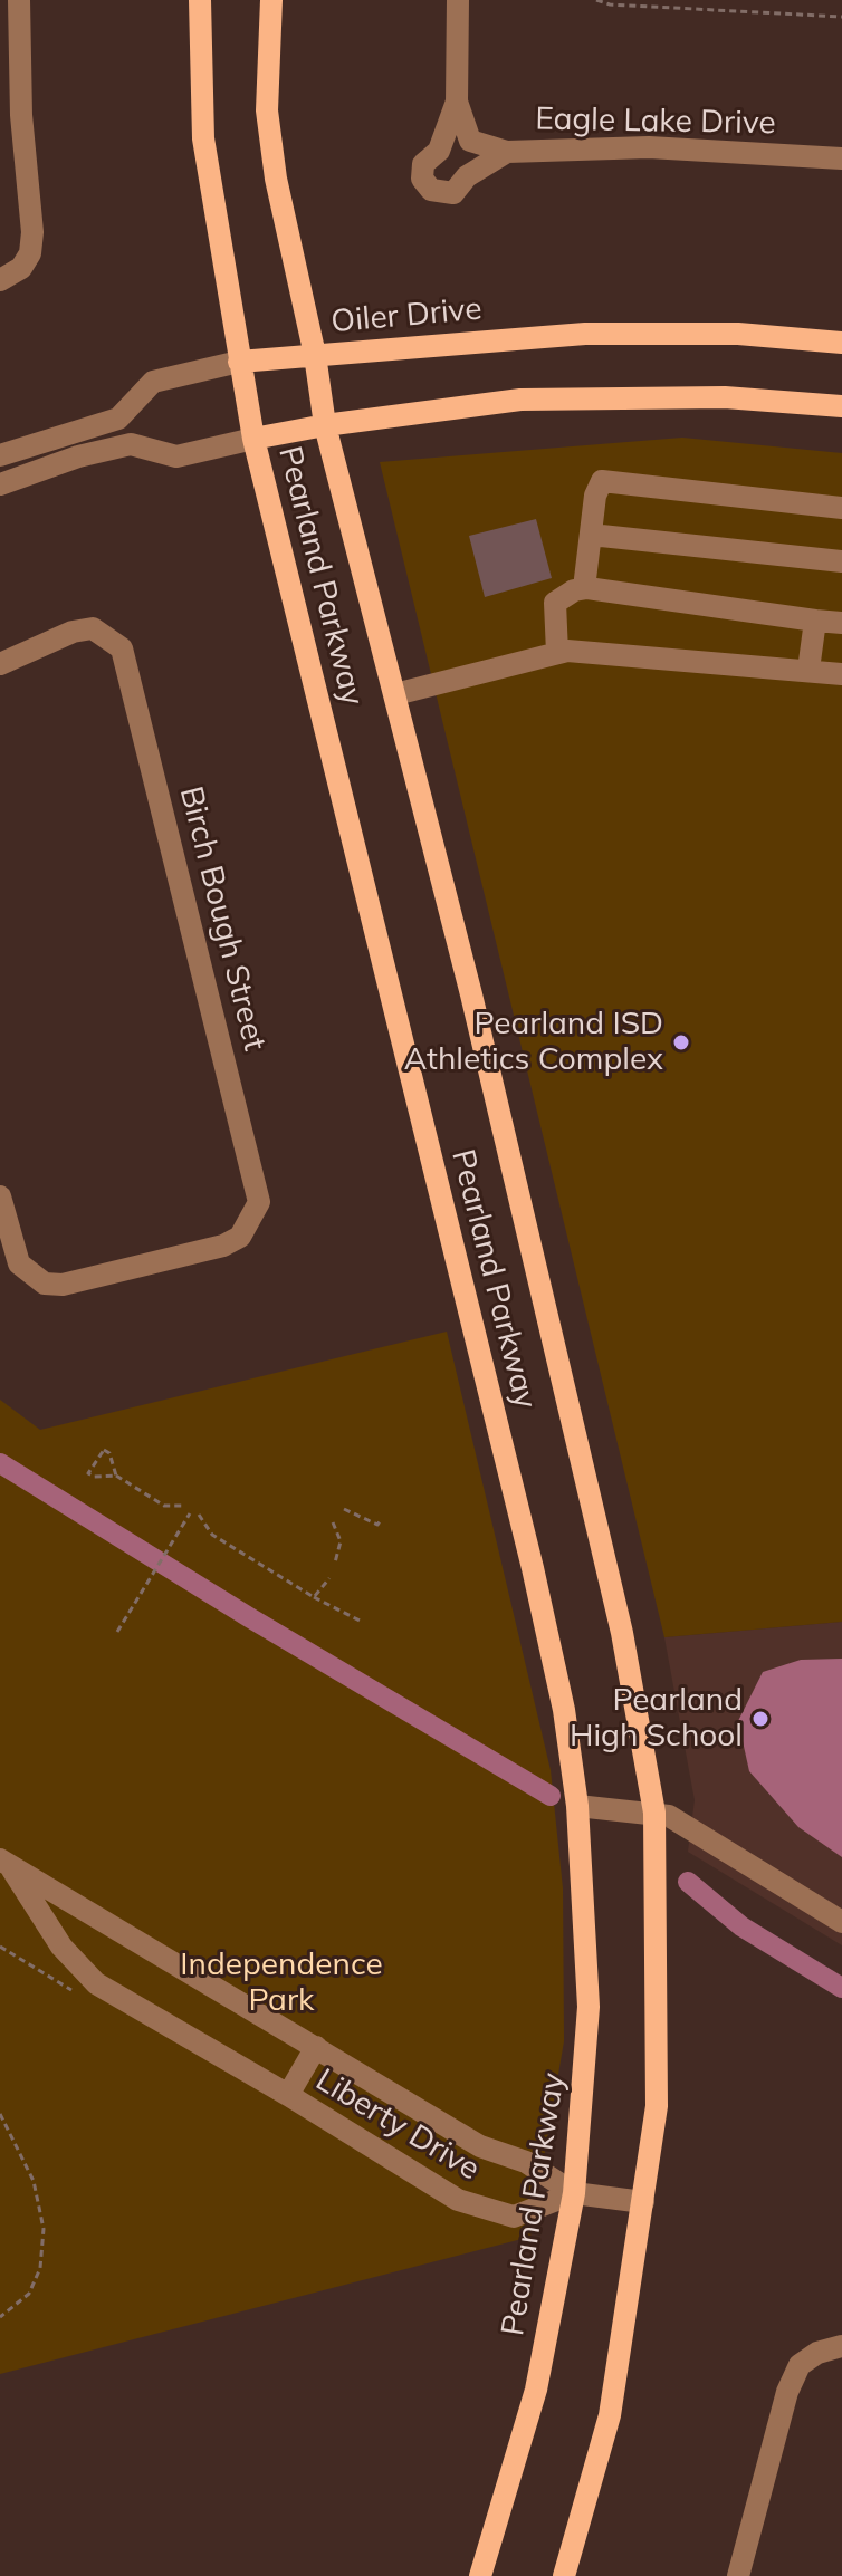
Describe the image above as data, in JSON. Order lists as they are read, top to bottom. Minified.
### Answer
{"streets":{"main road":["Oiler Drive","Pearland Parkway"],"street":["Eagle Lake Drive","Birch Bough Street","Liberty Drive"]},"crossings":[["Oiler Drive","Pearland Parkway"],["Pearland Parkway","Liberty Drive"]],"parks":["Independence Park"],"places":["Pearland ISD Athletics Complex","Pearland High School"]}
